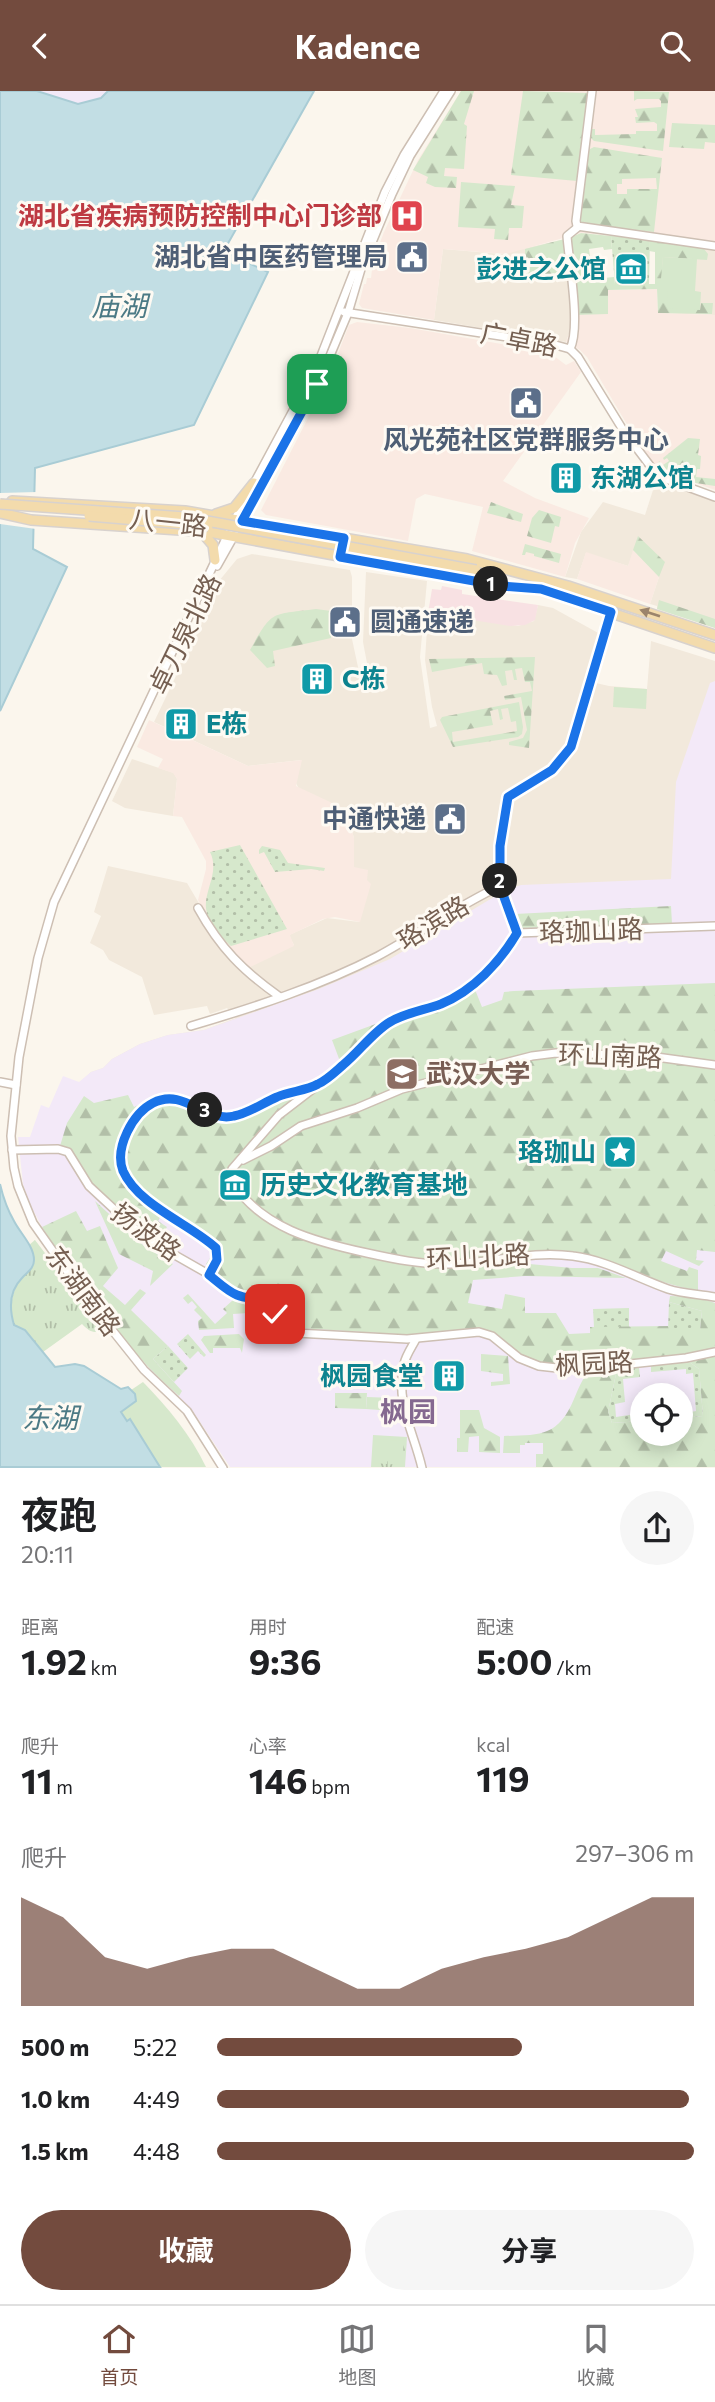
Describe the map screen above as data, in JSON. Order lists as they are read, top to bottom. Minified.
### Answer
{"streets":{"main road":["八一路"],"street":["广卓路","卓刀泉北路","珞滨路","珞珈山路","环山南路","扬波路","环山北路","东湖南路","枫园路"]},"crossings":[["广卓路","卓刀泉北路"],["八一路","卓刀泉北路"],["八一路","珞滨路"],["卓刀泉北路","东湖南路"],["珞滨路","珞珈山路"],["环山南路","环山北路"],["扬波路","东湖南路"],["扬波路","枫园路"]],"districts":["枫园"],"water":["庙湖","东湖"],"places":{"hospital":["湖北省疾病预防控制中心门诊部"],"public building":["湖北省中医药管理局","风光苑社区党群服务中心","圆通速递","中通快递"],"museum":["彭进之公馆","历史文化教育基地"],"building":["东湖公馆","C栋","E栋","枫园食堂"],"school or university":["武汉大学"],"place":["珞珈山"]},"page":{"header":"Kadence","pins":["1","2","3"],"heading":["夜跑","20:11"],"stats":[["距离","1.92 km"],["用时","9:36"],["配速","5:00 /km"],["爬升","11 m"],["心率","146 bpm"],["kcal","119"]],"chart":["爬升","297–306 m"],"list":[{"name":"500 m","note":"5:22"},{"name":"1.0 km","note":"4:49"},{"name":"1.5 km","note":"4:48"}],"buttons":["收藏","分享"],"tabs":["首页","地图","收藏"]}}
